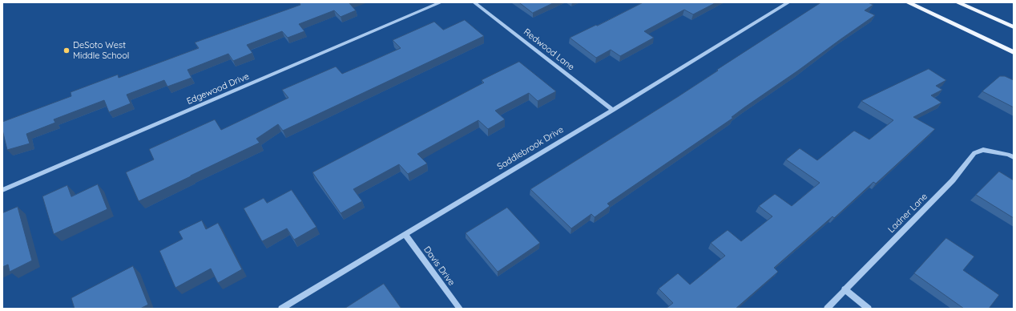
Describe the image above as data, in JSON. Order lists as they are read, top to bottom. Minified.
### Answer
{"streets":{"street":["Redwood Lane","Edgewood Drive","Saddlebrook Drive","Ladner Lane","Davis Drive"]},"crossings":[["Redwood Lane","Saddlebrook Drive"],["Saddlebrook Drive","Davis Drive"]],"places":["DeSoto West Middle School"]}
